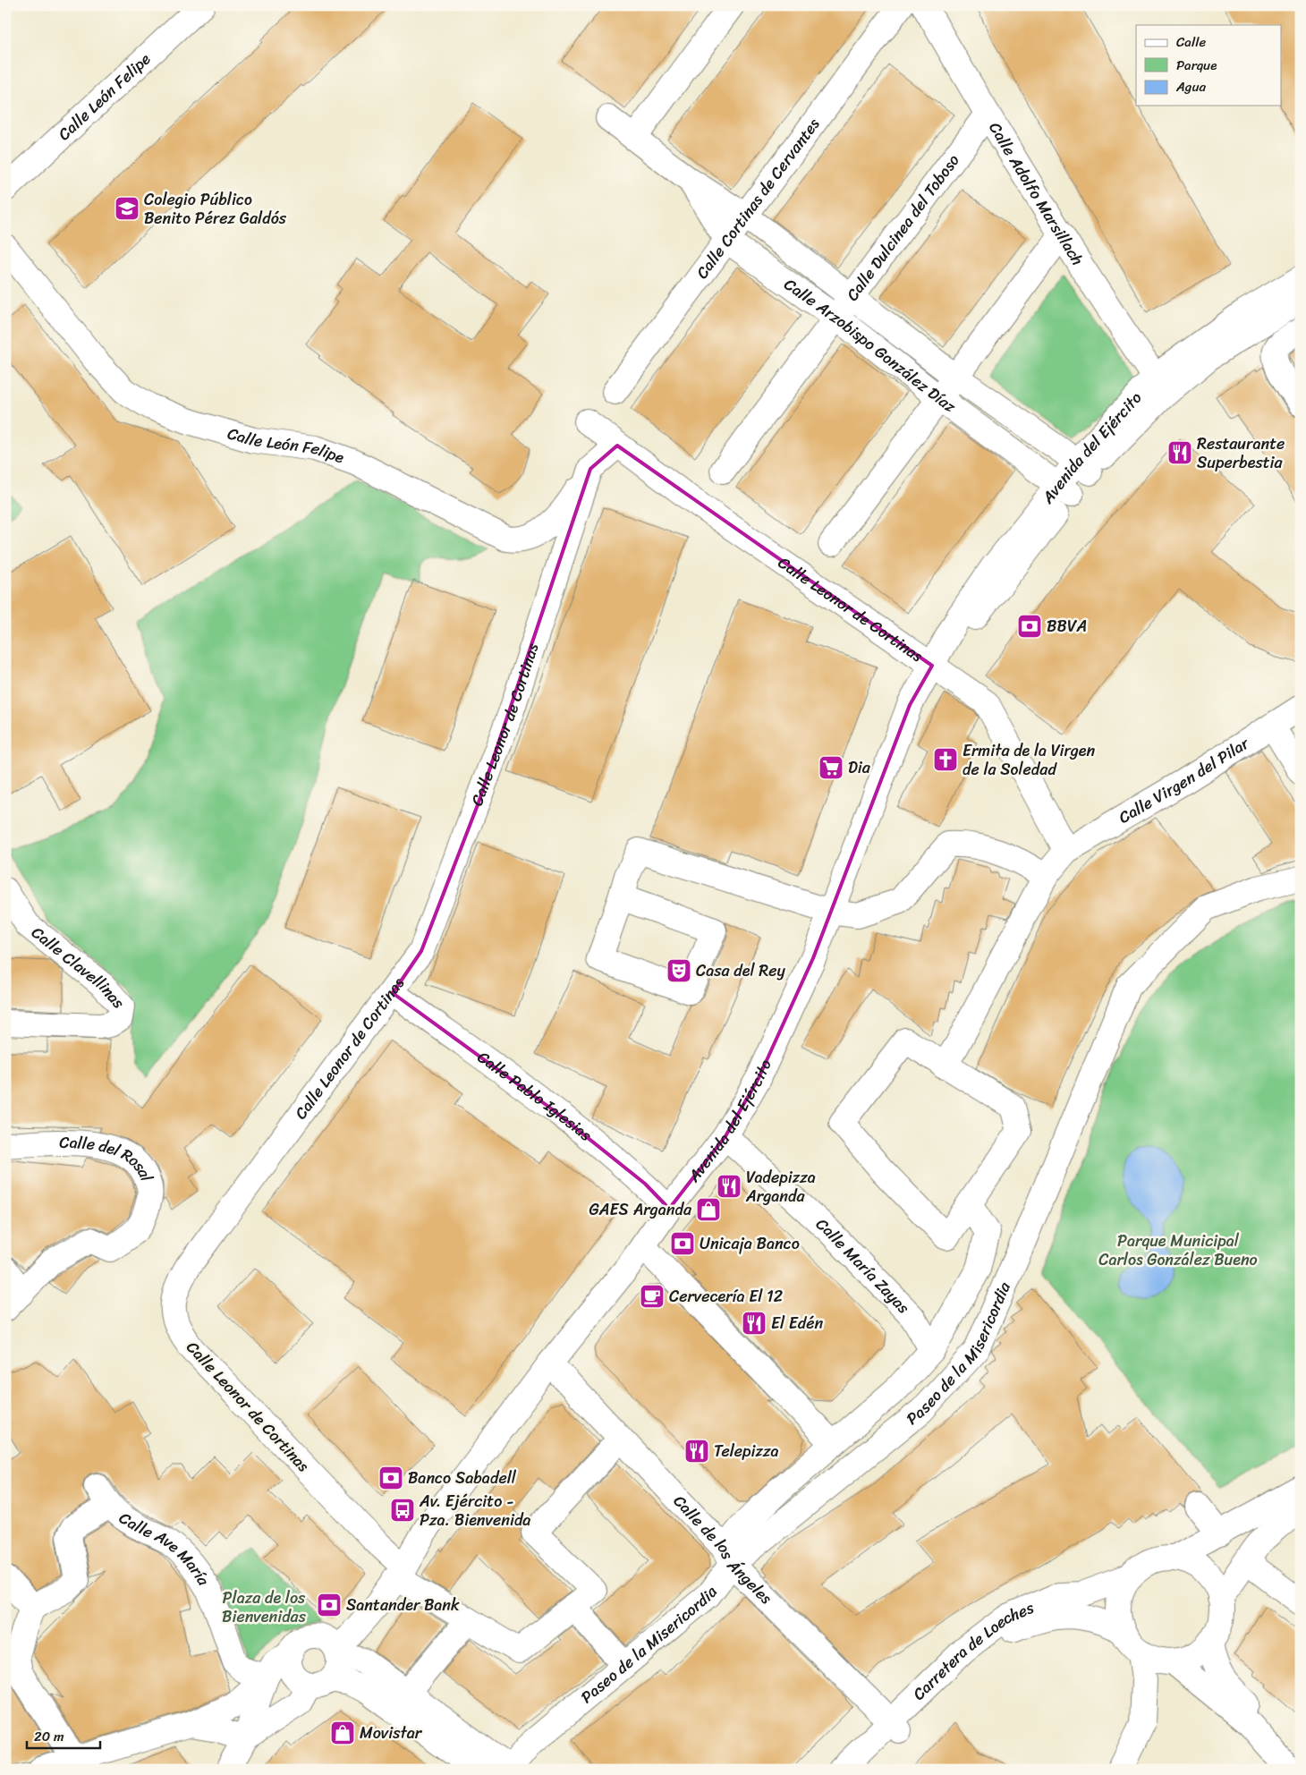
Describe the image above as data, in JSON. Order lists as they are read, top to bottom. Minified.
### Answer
{"streets":{"street":["Calle León Felipe","Calle Adolfo Marsillach","Calle Cortinas de Cervantes","Calle Dulcinea del Toboso","Calle Arzobispo González Díaz","Avenida del Ejército","Calle Leonor de Cortinas","Calle Virgen del Pilar","Calle Clavellinas","Calle Pablo Iglesias","Calle del Rosal","Calle María Zayas","Paseo de la Misericordia","Calle de los Ángeles","Calle Ave María","Carretera de Loeches"]},"crossings":[["Calle León Felipe","Calle Leonor de Cortinas"],["Calle Adolfo Marsillach","Calle Dulcinea del Toboso"],["Calle Adolfo Marsillach","Avenida del Ejército"],["Calle Cortinas de Cervantes","Calle Arzobispo González Díaz"],["Calle Dulcinea del Toboso","Calle Arzobispo González Díaz"],["Calle Arzobispo González Díaz","Avenida del Ejército"],["Avenida del Ejército","Calle Leonor de Cortinas"],["Avenida del Ejército","Calle Pablo Iglesias"],["Avenida del Ejército","Calle María Zayas"],["Avenida del Ejército","Calle de los Ángeles"],["Calle Leonor de Cortinas","Calle Pablo Iglesias"],["Calle María Zayas","Paseo de la Misericordia"],["Paseo de la Misericordia","Calle de los Ángeles"],["Calle de los Ángeles","Carretera de Loeches"]],"parks":["Parque Municipal Carlos González Bueno","Plaza de los Bienvenidas"],"places":{"school or university":["Colegio Público Benito Pérez Galdós"],"restaurant":["Restaurante Superbestia","Vadepizza Arganda","El Edén","Telepizza"],"bank":["BBVA","Unicaja Banco","Banco Sabadell","Santander Bank"],"church":["Ermita de la Virgen de la Soledad"],"supermarket":["Dia"],"theatre":["Casa del Rey"],"shop":["GAES Arganda","Movistar"],"cafe":["Cervecería El 12"],"bus stop":["Av. Ejército - Pza. Bienvenida"]},"legend":["Calle","Parque","Agua"],"scale_bar":"20 m"}
